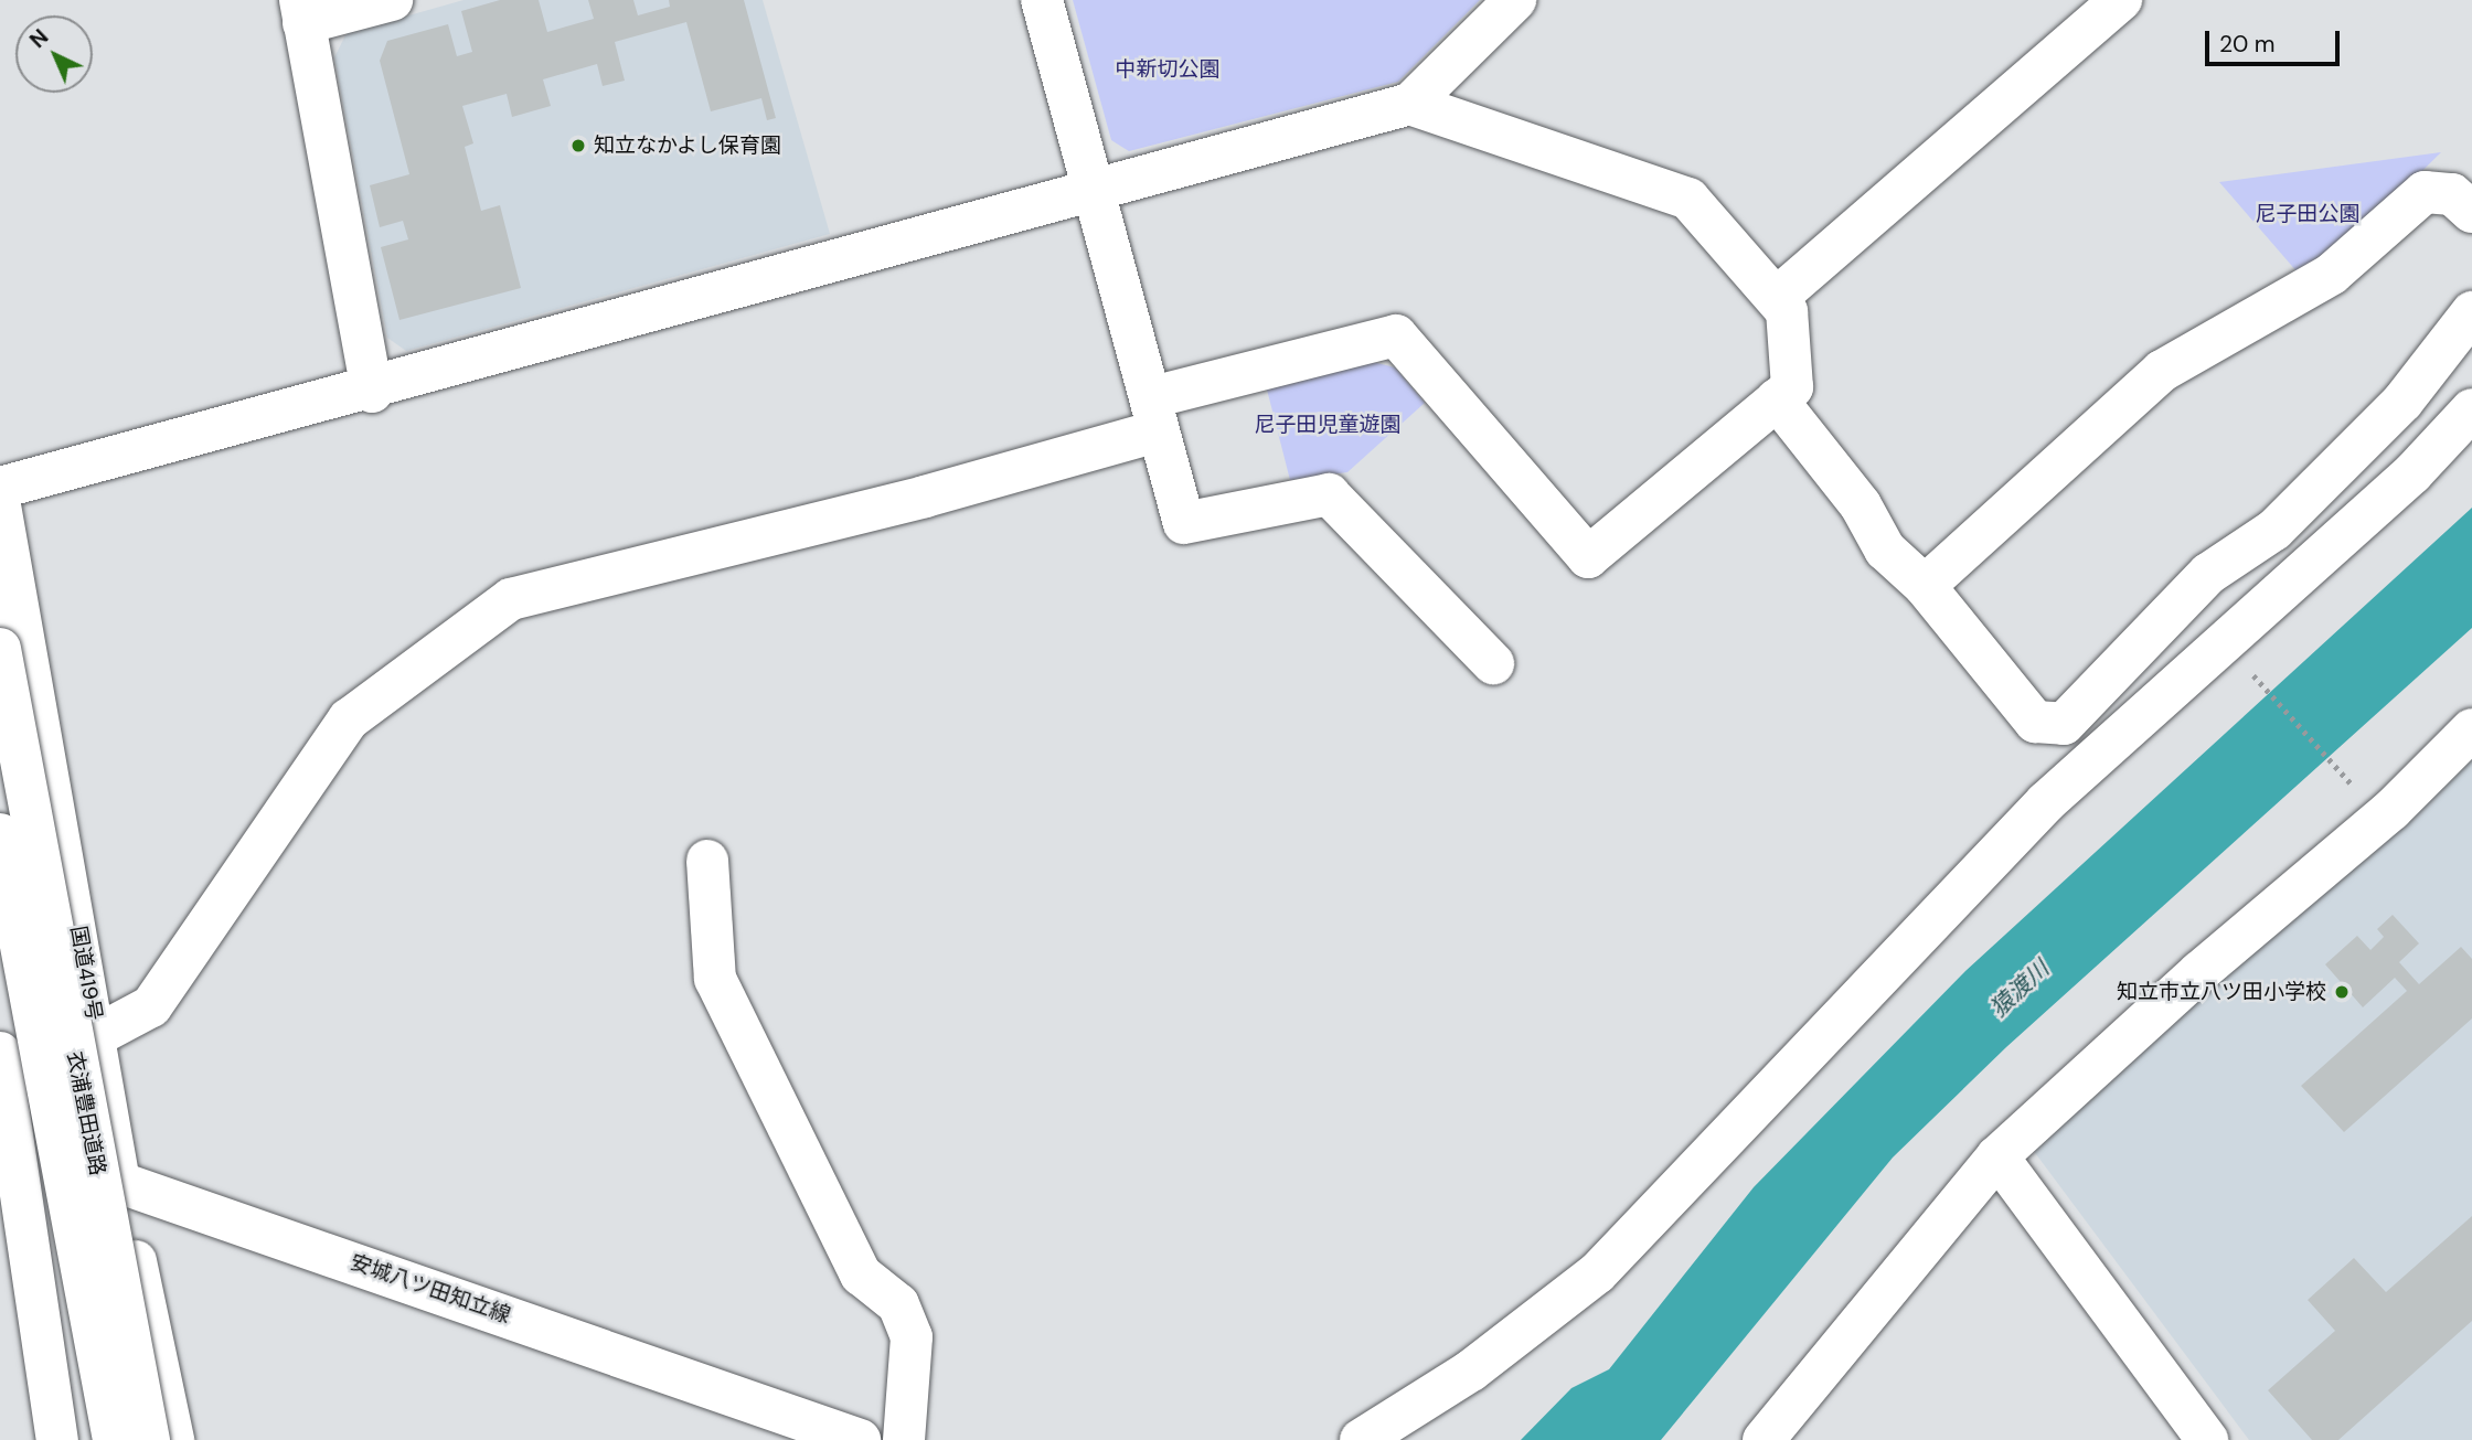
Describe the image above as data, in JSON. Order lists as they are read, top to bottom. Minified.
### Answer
{"streets":{"main road":["国道419号","衣浦豊田道路","安城八ツ田知立線"]},"crossings":[["国道419号","安城八ツ田知立線"]],"water":["猿渡川"],"parks":["中新切公園","尼子田公園","尼子田児童遊園"],"places":["知立なかよし保育園","知立市立八ツ田小学校"],"scale_bar":"20 m","north":"top left"}
